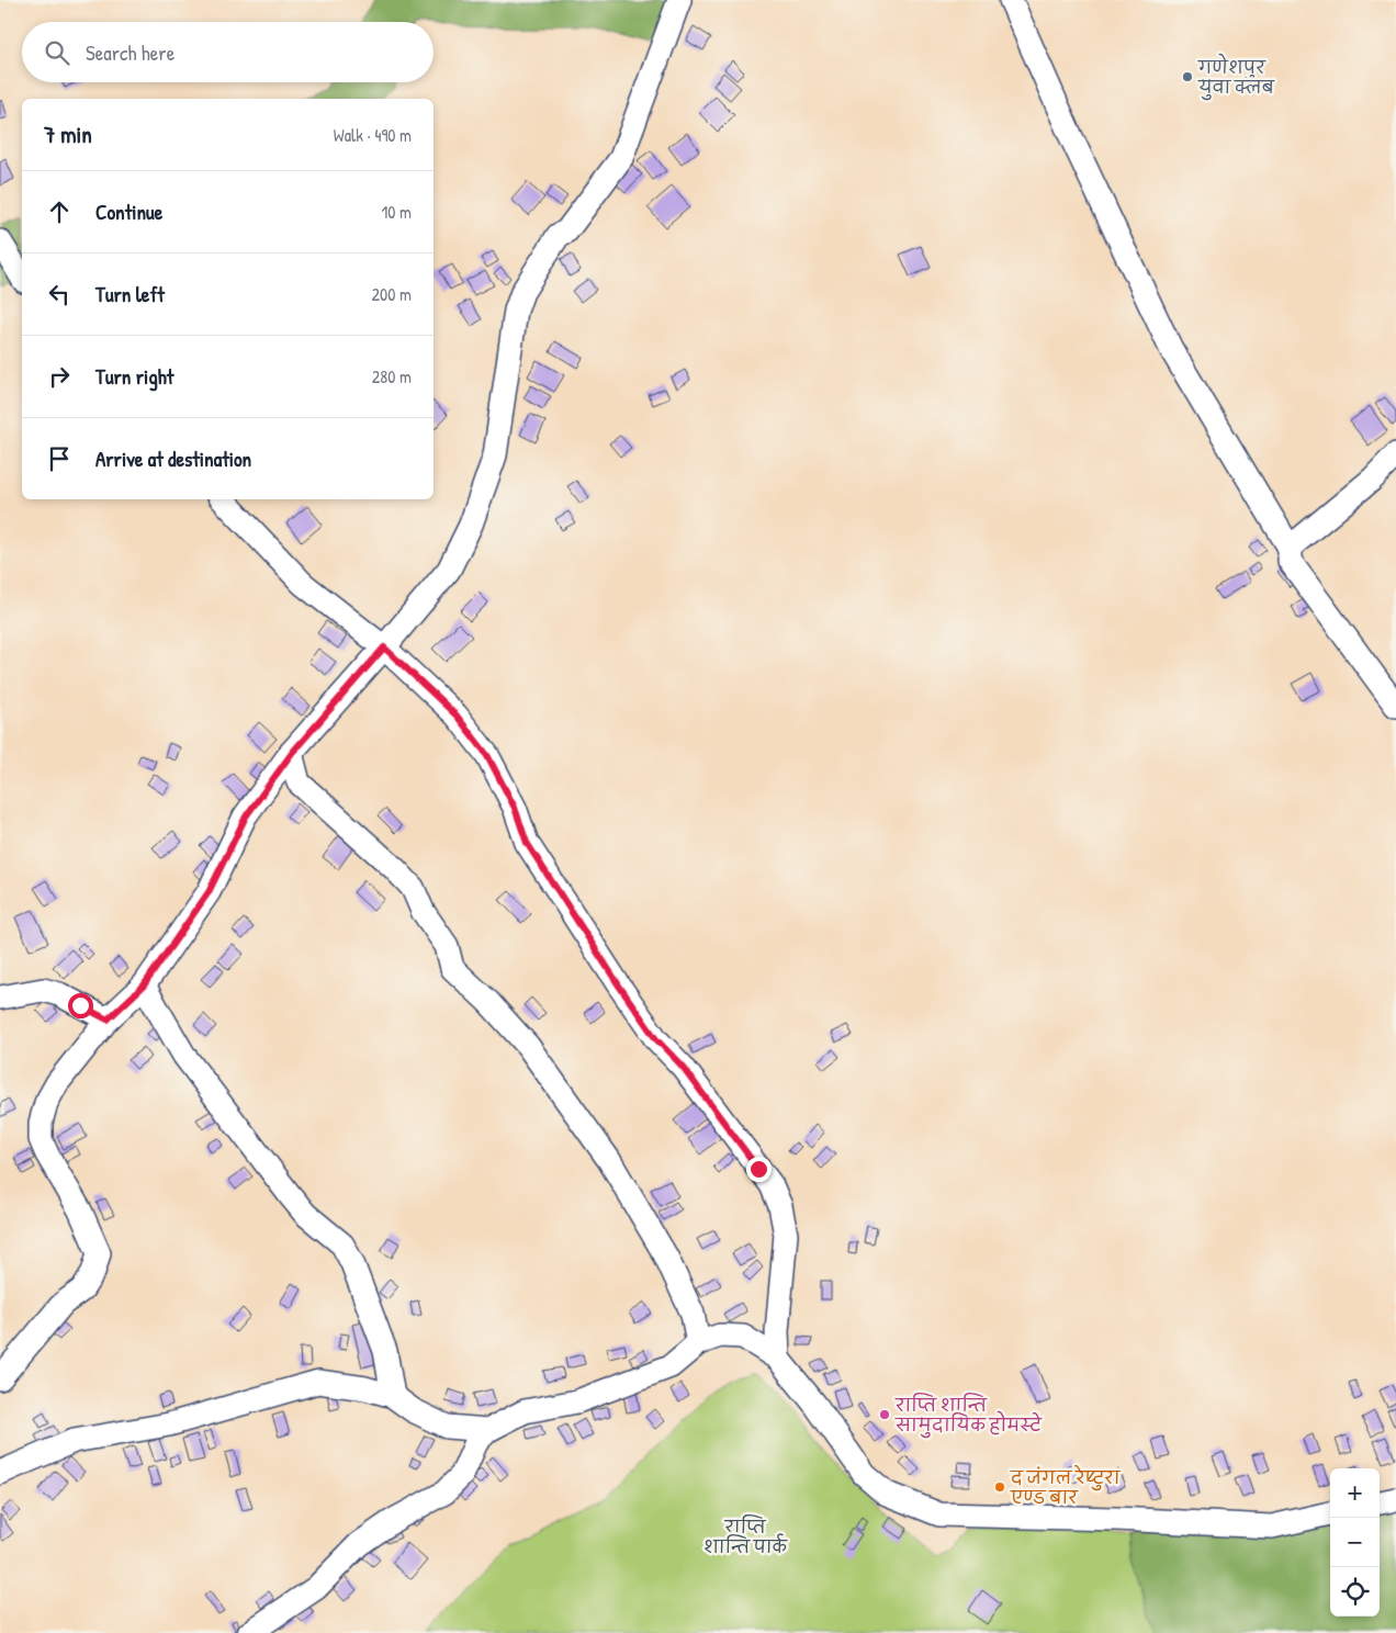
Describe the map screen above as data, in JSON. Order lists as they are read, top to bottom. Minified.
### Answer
{"parks":["राप्ति शान्ति पार्क"],"places":["गणेशपुर युवा क्लब","राप्ति शान्ति सामुदायिक होमस्टे","द जंगल रेष्टुरा एण्ड बार"],"page":{"search":"Search here","heading":["7 min","Walk · 490 m"],"list":[["Continue","10 m"],["Turn left","200 m"],["Turn right","280 m"],"Arrive at destination"],"map_buttons":["+","−"]}}
